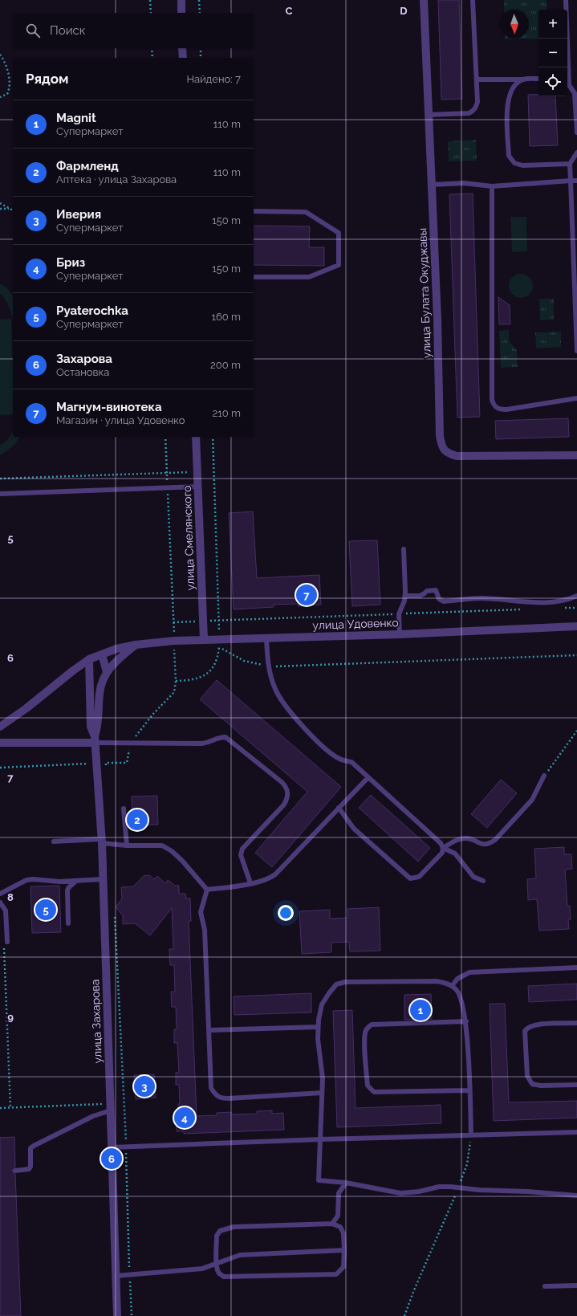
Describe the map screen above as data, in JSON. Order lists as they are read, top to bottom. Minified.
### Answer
{"streets":{"street":["улица Булата Окуджавы","улица Смелянского","улица Удовенко","улица Захарова"]},"crossings":[["улица Смелянского","улица Удовенко"]],"north":"bottom","page":{"map_buttons":["+","−"],"search":"Поиск","heading":["Рядом","Найдено: 7"],"list":[{"mark":"1","name":"Magnit","note":"Супермаркет","value":"110 m"},{"mark":"2","name":"Фармленд","note":"Аптека · улица Захарова","value":"110 m"},{"mark":"3","name":"Иверия","note":"Супермаркет","value":"150 m"},{"mark":"4","name":"Бриз","note":"Супермаркет","value":"150 m"},{"mark":"5","name":"Pyaterochka","note":"Супермаркет","value":"160 m"},{"mark":"6","name":"Захарова","note":"Остановка","value":"200 m"},{"mark":"7","name":"Магнум-винотека","note":"Магазин · улица Удовенко","value":"210 m"}],"pins":["7","2","5","1","3","4","6"]},"grid":{"columns":["C","D"],"rows":["5","6","7","8","9"]}}
